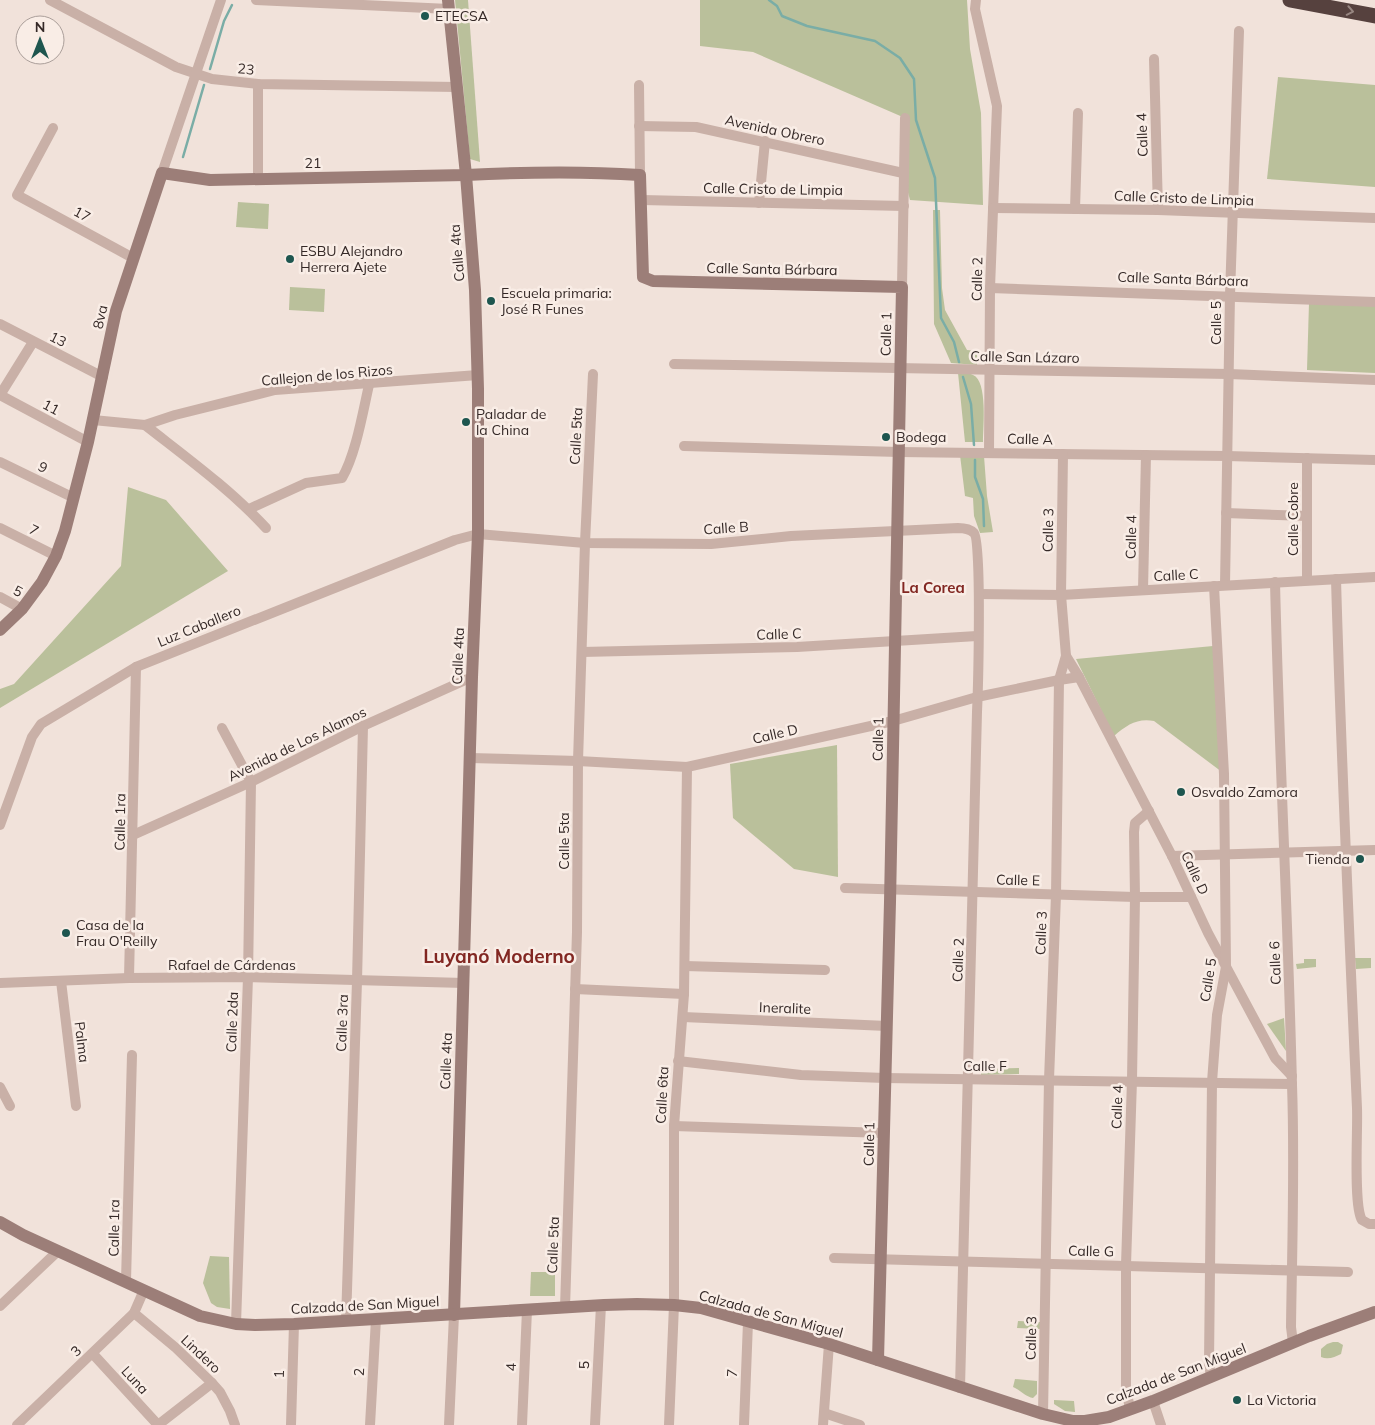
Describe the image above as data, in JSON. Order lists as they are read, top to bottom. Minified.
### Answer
{"streets":{"main road":["21","Calle 4ta","Calle Santa Bárbara","8va","Calle 1","Calzada de San Miguel"],"street":["23","Avenida Obrero","Calle 4","Calle Cristo de Limpia","17","Calle 2","Calle 5","13","Calle San Lázaro","Callejon de los Rizos","11","Calle 5ta","Calle A","9","Calle Cobre","Calle B","7","Calle 3","Calle C","5","Luz Caballero","Calle D","Avenida de Los Alamos","Calle 1ra","Calle E","Calle 6","Rafael de Cárdenas","Ineralite","Calle 2da","Calle 3ra","Palma","Calle F","Calle 6ta","Calle G","3","Lindero","4","2","1","Luna"]},"crossings":[["23","Calle 4ta"],["23","8va"],["Avenida Obrero","Calle 1"],["Calle 4","Calle Cristo de Limpia"],["Calle 4","Calle A"],["Calle 4","Calle C"],["Calle 4","Calle D"],["Calle 4","Calle E"],["Calle 4","Calle F"],["Calle 4","Calle G"],["Calle 4","Calzada de San Miguel"],["21","Calle 4ta"],["21","8va"],["Calle Cristo de Limpia","Calle Santa Bárbara"],["Calle Cristo de Limpia","Calle 2"],["Calle Cristo de Limpia","Calle 5"],["Calle Cristo de Limpia","Calle 1"],["17","8va"],["Calle 4ta","Callejon de los Rizos"],["Calle 4ta","Calle B"],["Calle 4ta","Luz Caballero"],["Calle 4ta","Calle D"],["Calle 4ta","Avenida de Los Alamos"],["Calle 4ta","Rafael de Cárdenas"],["Calle 4ta","Calzada de San Miguel"],["Calle Santa Bárbara","Calle 2"],["Calle Santa Bárbara","Calle 5"],["Calle Santa Bárbara","Calle 1"],["Calle 2","Calle San Lázaro"],["Calle 2","Calle A"],["Calle 2","Calle B"],["Calle 2","Calle C"],["Calle 2","Calle D"],["Calle 2","Calle E"],["Calle 2","Calle F"],["Calle 2","Calle G"],["Calle 2","Calzada de San Miguel"],["8va","13"],["8va","Callejon de los Rizos"],["8va","11"],["8va","9"],["8va","7"],["8va","5"],["Calle 5","Calle San Lázaro"],["Calle 5","Calle A"],["Calle 5","Calle C"],["Calle 5","Calle D"],["Calle 5","Calle F"],["Calle 5","Calle G"],["Calle 5","Calzada de San Miguel"],["Calle 1","Calle San Lázaro"],["Calle 1","Calle A"],["Calle 1","Calle B"],["Calle 1","Calle C"],["Calle 1","Calle D"],["Calle 1","Calle E"],["Calle 1","Ineralite"],["Calle 1","Calle F"],["Calle 1","Calle G"],["Calle 1","Calzada de San Miguel"],["Calle 5ta","Calle B"],["Calle 5ta","Calle C"],["Calle 5ta","Calle D"],["Calle 5ta","Calzada de San Miguel"],["Calle A","Calle Cobre"],["Calle A","Calle 3"],["Calle Cobre","Calle C"],["Calle B","Luz Caballero"],["7","Calzada de San Miguel"],["Calle 3","Calle C"],["Calle 3","Calle D"],["Calle 3","Calle E"],["Calle 3","Calle F"],["Calle 3","Calle G"],["Calle 3","Calzada de San Miguel"],["Calle C","Calle 6"],["5","Calzada de San Miguel"],["Luz Caballero","Calle 1ra"],["Calle D","Calle E"],["Calle D","Calle 6"],["Calle D","Calle F"],["Calle D","Calle 6ta"],["Avenida de Los Alamos","Calle 1ra"],["Avenida de Los Alamos","Calle 2da"],["Avenida de Los Alamos","Calle 3ra"],["Calle 1ra","Rafael de Cárdenas"],["Calle 1ra","Calzada de San Miguel"],["Calle 6","Calle F"],["Calle 6","Calle G"],["Calle 6","Calzada de San Miguel"],["Rafael de Cárdenas","Calle 2da"],["Rafael de Cárdenas","Calle 3ra"],["Rafael de Cárdenas","Palma"],["Ineralite","Calle 6ta"],["Calle 2da","Calzada de San Miguel"],["Calle 3ra","Calzada de San Miguel"],["Calle F","Calle 6ta"],["Calle 6ta","Calzada de San Miguel"],["Calzada de San Miguel","3"],["Calzada de San Miguel","4"],["Calzada de San Miguel","2"],["Calzada de San Miguel","1"],["3","Lindero"],["3","Luna"]],"districts":["La Corea","Luyanó Moderno"],"places":["ETECSA","ESBU Alejandro Herrera Ajete","Escuela primaria: José R Funes","Paladar de la China","Bodega","Osvaldo Zamora","Tienda","Casa de la Frau O'Reilly","La Victoria"],"north":"top"}
